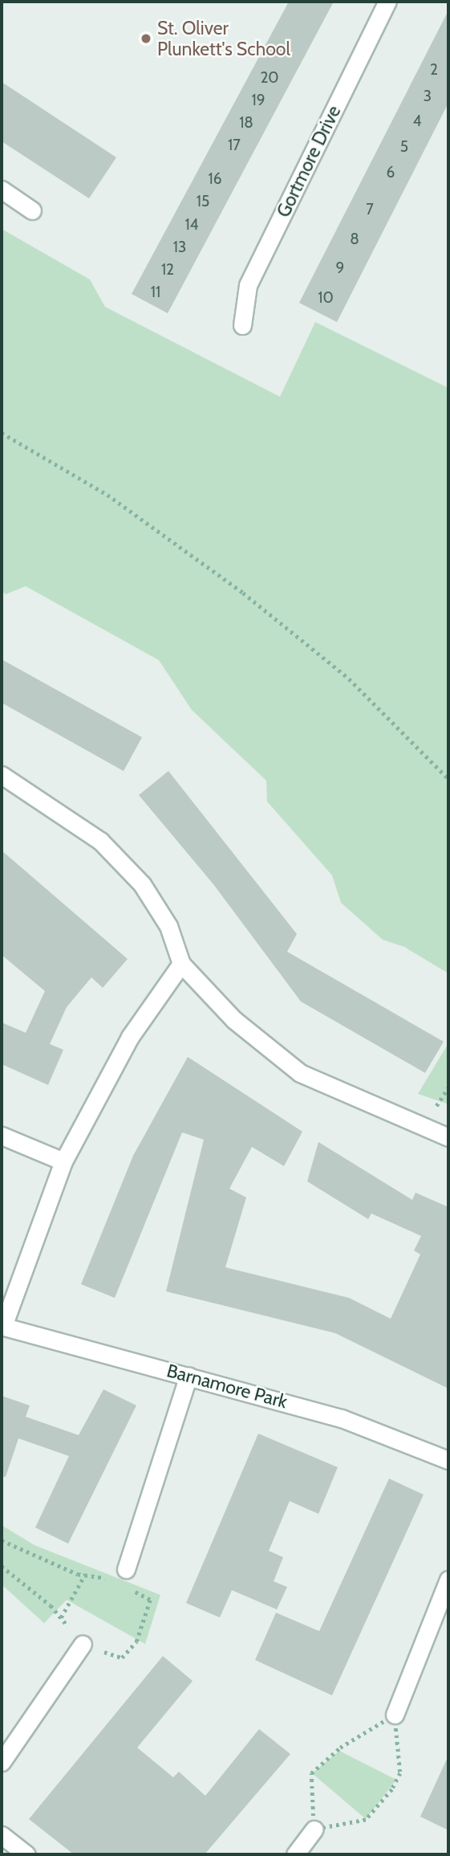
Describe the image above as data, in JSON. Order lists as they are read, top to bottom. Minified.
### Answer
{"streets":{"street":["Gortmore Drive","Barnamore Park"]},"places":["St. Oliver Plunkett's School"],"house_numbers":["2","20","3","19","4","18","17","5","6","16","15","7","14","8","13","9","12","11","10"]}
